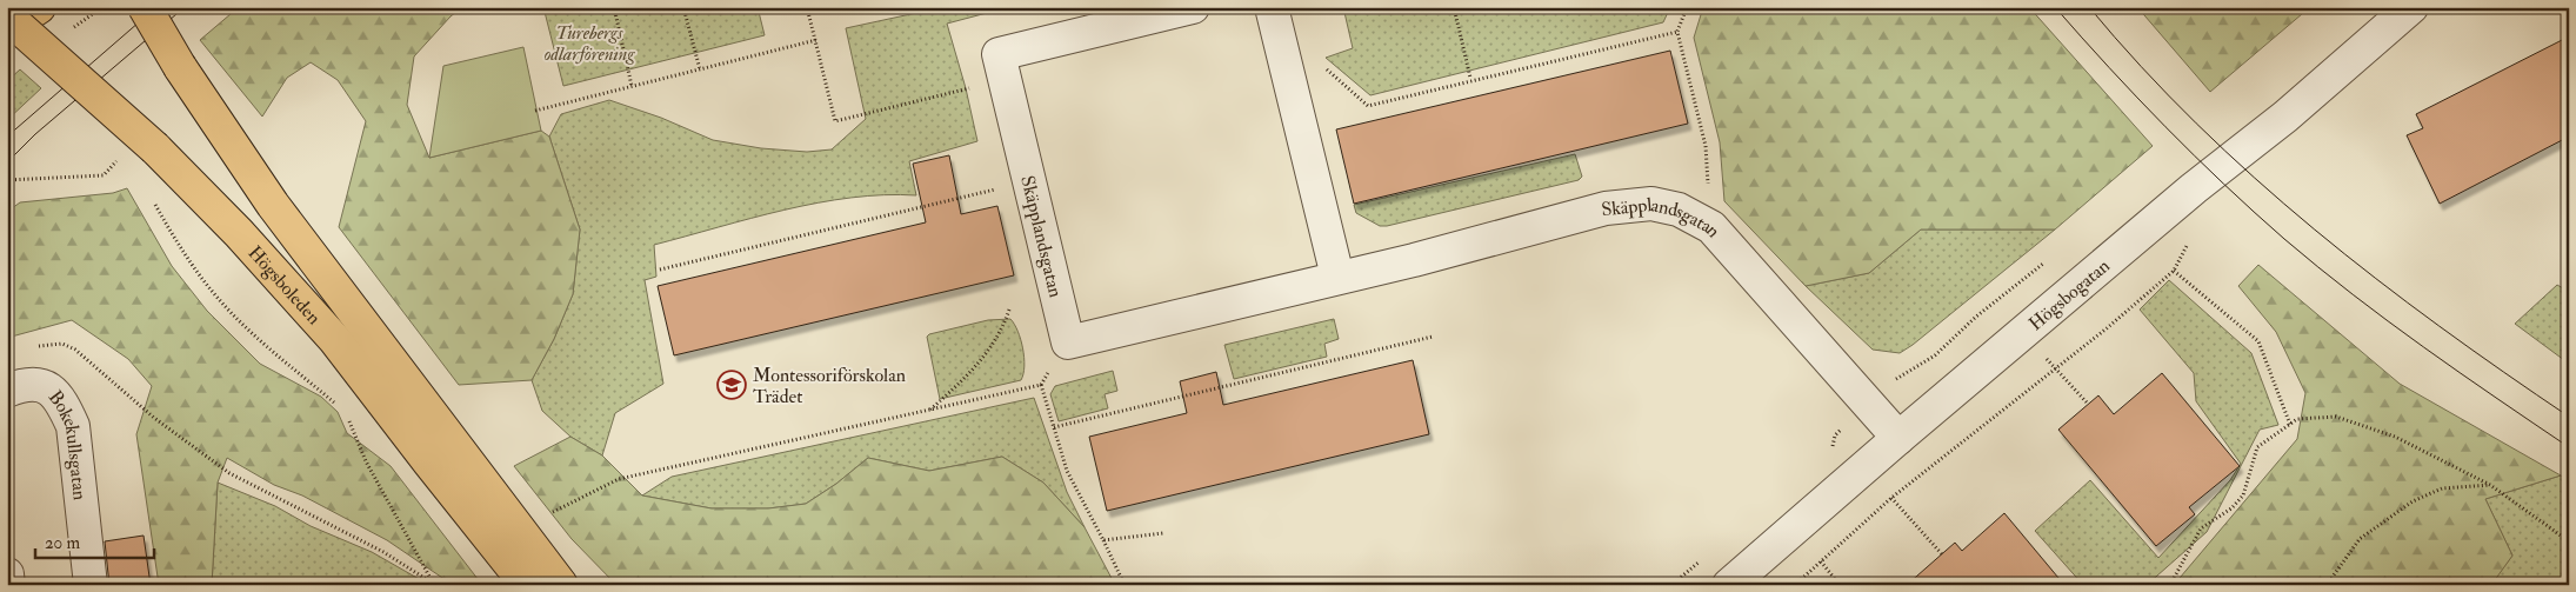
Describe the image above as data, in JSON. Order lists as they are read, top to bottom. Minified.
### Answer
{"streets":{"main road":["Högsboleden"],"street":["Skäpplandsgatan","Högsbogatan","Bokekullsgatan"]},"crossings":[["Skäpplandsgatan","Högsbogatan"]],"parks":["Turebergs odlarförening"],"places":{"school or university":["Montessoriförskolan Trädet"]},"scale_bar":"20 m"}
